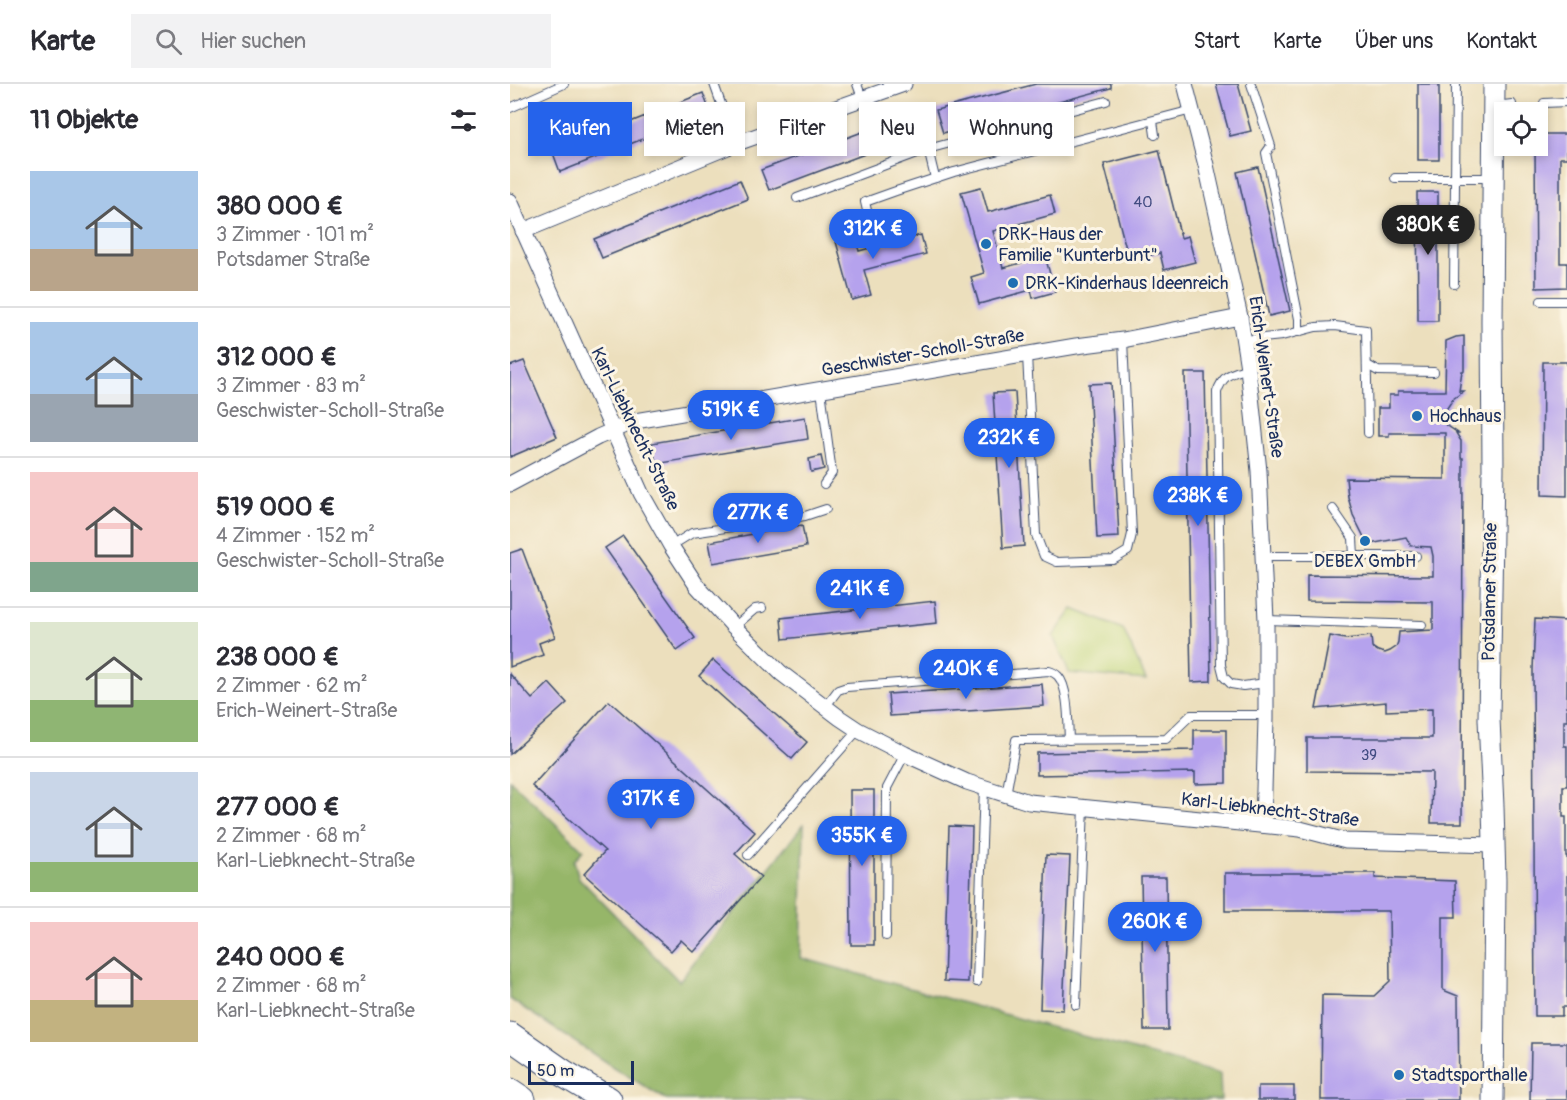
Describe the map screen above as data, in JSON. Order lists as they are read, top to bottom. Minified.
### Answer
{"streets":{"main road":["Potsdamer Straße"],"street":["Geschwister-Scholl-Straße","Erich-Weinert-Straße","Karl-Liebknecht-Straße"]},"crossings":[["Geschwister-Scholl-Straße","Erich-Weinert-Straße"],["Geschwister-Scholl-Straße","Karl-Liebknecht-Straße"],["Erich-Weinert-Straße","Karl-Liebknecht-Straße"],["Karl-Liebknecht-Straße","Potsdamer Straße"]],"places":["DRK-Haus der Familie \"Kunterbunt\"","DRK-Kinderhaus Ideenreich","Hochhaus","DEBEX GmbH","Stadtsporthalle"],"house_numbers":["40","39"],"scale_bar":"50 m","page":{"header":"Karte","search":"Hier suchen","nav":["Start","Karte","Über uns","Kontakt"],"heading":"11 Objekte","chip":["Kaufen","Mieten","Filter","Neu","Wohnung"],"list":[{"name":"380 000 €","note":"3 Zimmer · 101 m² · Potsdamer Straße"},{"name":"312 000 €","note":"3 Zimmer · 83 m² · Geschwister-Scholl-Straße"},{"name":"519 000 €","note":"4 Zimmer · 152 m² · Geschwister-Scholl-Straße"},{"name":"238 000 €","note":"2 Zimmer · 62 m² · Erich-Weinert-Straße"},{"name":"277 000 €","note":"2 Zimmer · 68 m² · Karl-Liebknecht-Straße"},{"name":"240 000 €","note":"2 Zimmer · 68 m² · Karl-Liebknecht-Straße"}],"price":["380K €","312K €","519K €","232K €","238K €","277K €","241K €","240K €","317K €","355K €","260K €"],"scale":"50 m"}}
